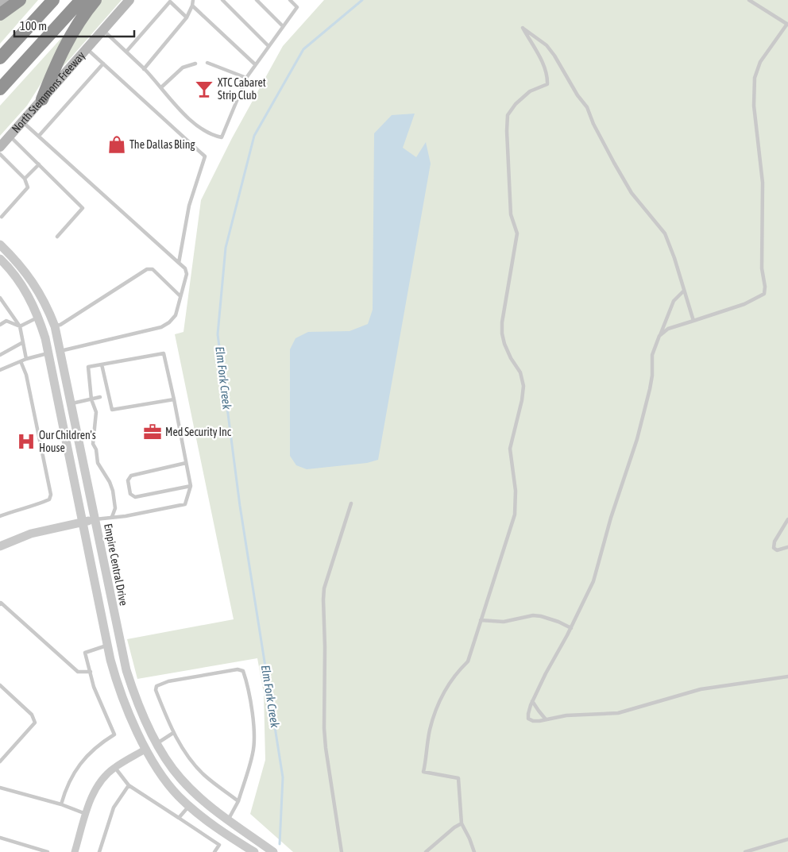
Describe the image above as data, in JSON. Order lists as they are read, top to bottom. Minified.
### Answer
{"streets":{"main road":["North Stemmons Freeway"],"street":["Empire Central Drive"]},"water":["Elm Fork Creek"],"places":{"bar":["XTC Cabaret Strip Club"],"shop":["The Dallas Bling"],"office":["Med Security Inc"],"hospital":["Our Children's House"]},"scale_bar":"100 m"}
